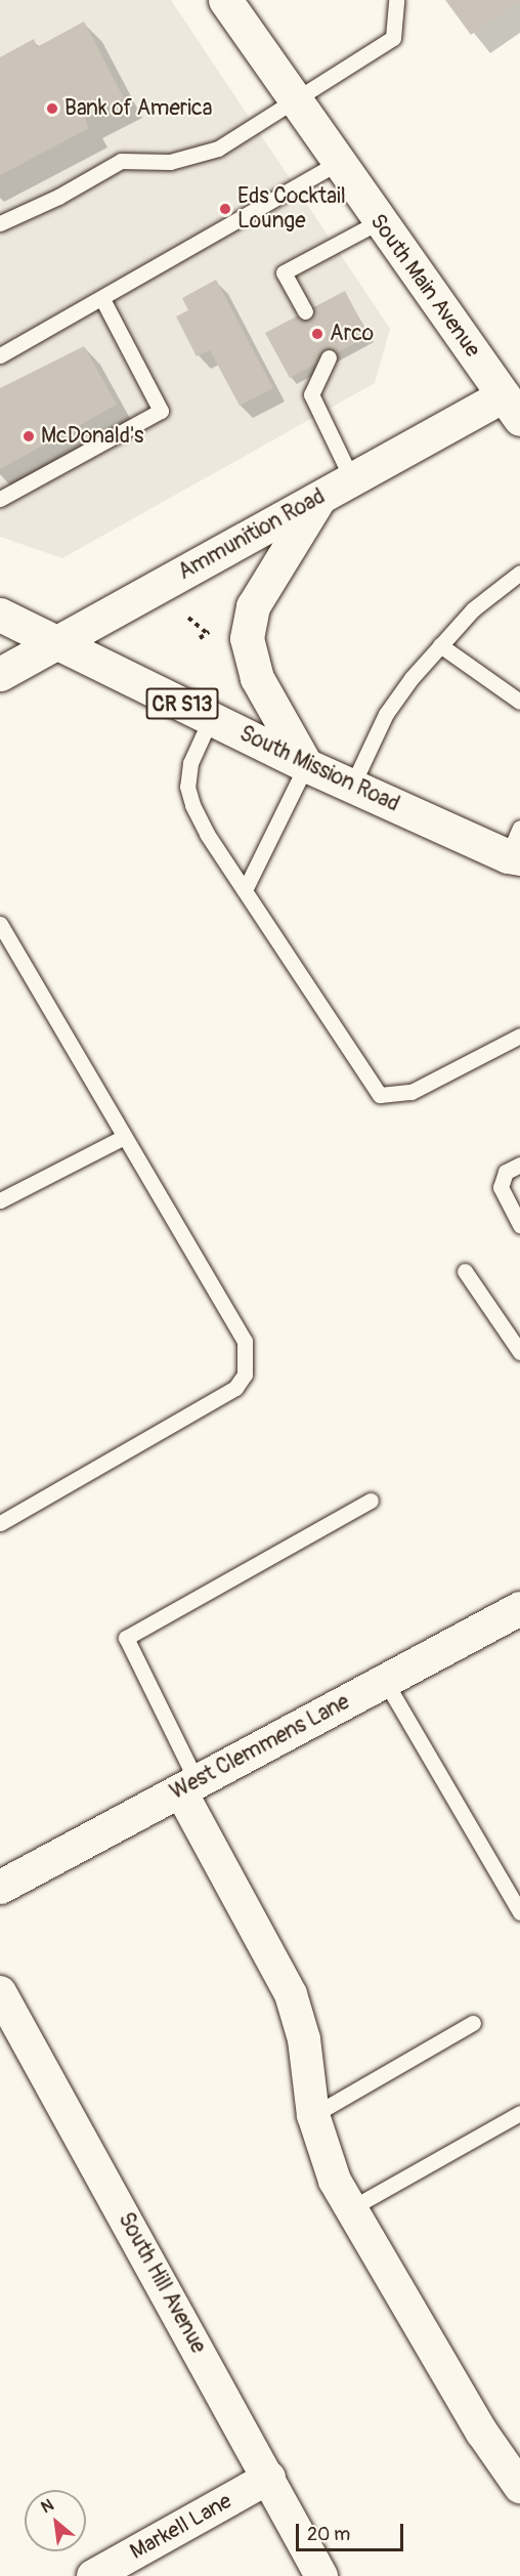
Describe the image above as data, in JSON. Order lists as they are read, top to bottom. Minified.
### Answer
{"streets":{"main road":["South Main Avenue","Ammunition Road","CR S13","South Mission Road","West Clemmens Lane"],"street":["South Hill Avenue","Markell Lane"]},"crossings":[["South Main Avenue","Ammunition Road"],["Ammunition Road","South Mission Road"],["South Hill Avenue","Markell Lane"]],"places":["Bank of America","Eds Cocktail Lounge","Arco","McDonald's"],"scale_bar":"20 m","north":"top left"}
